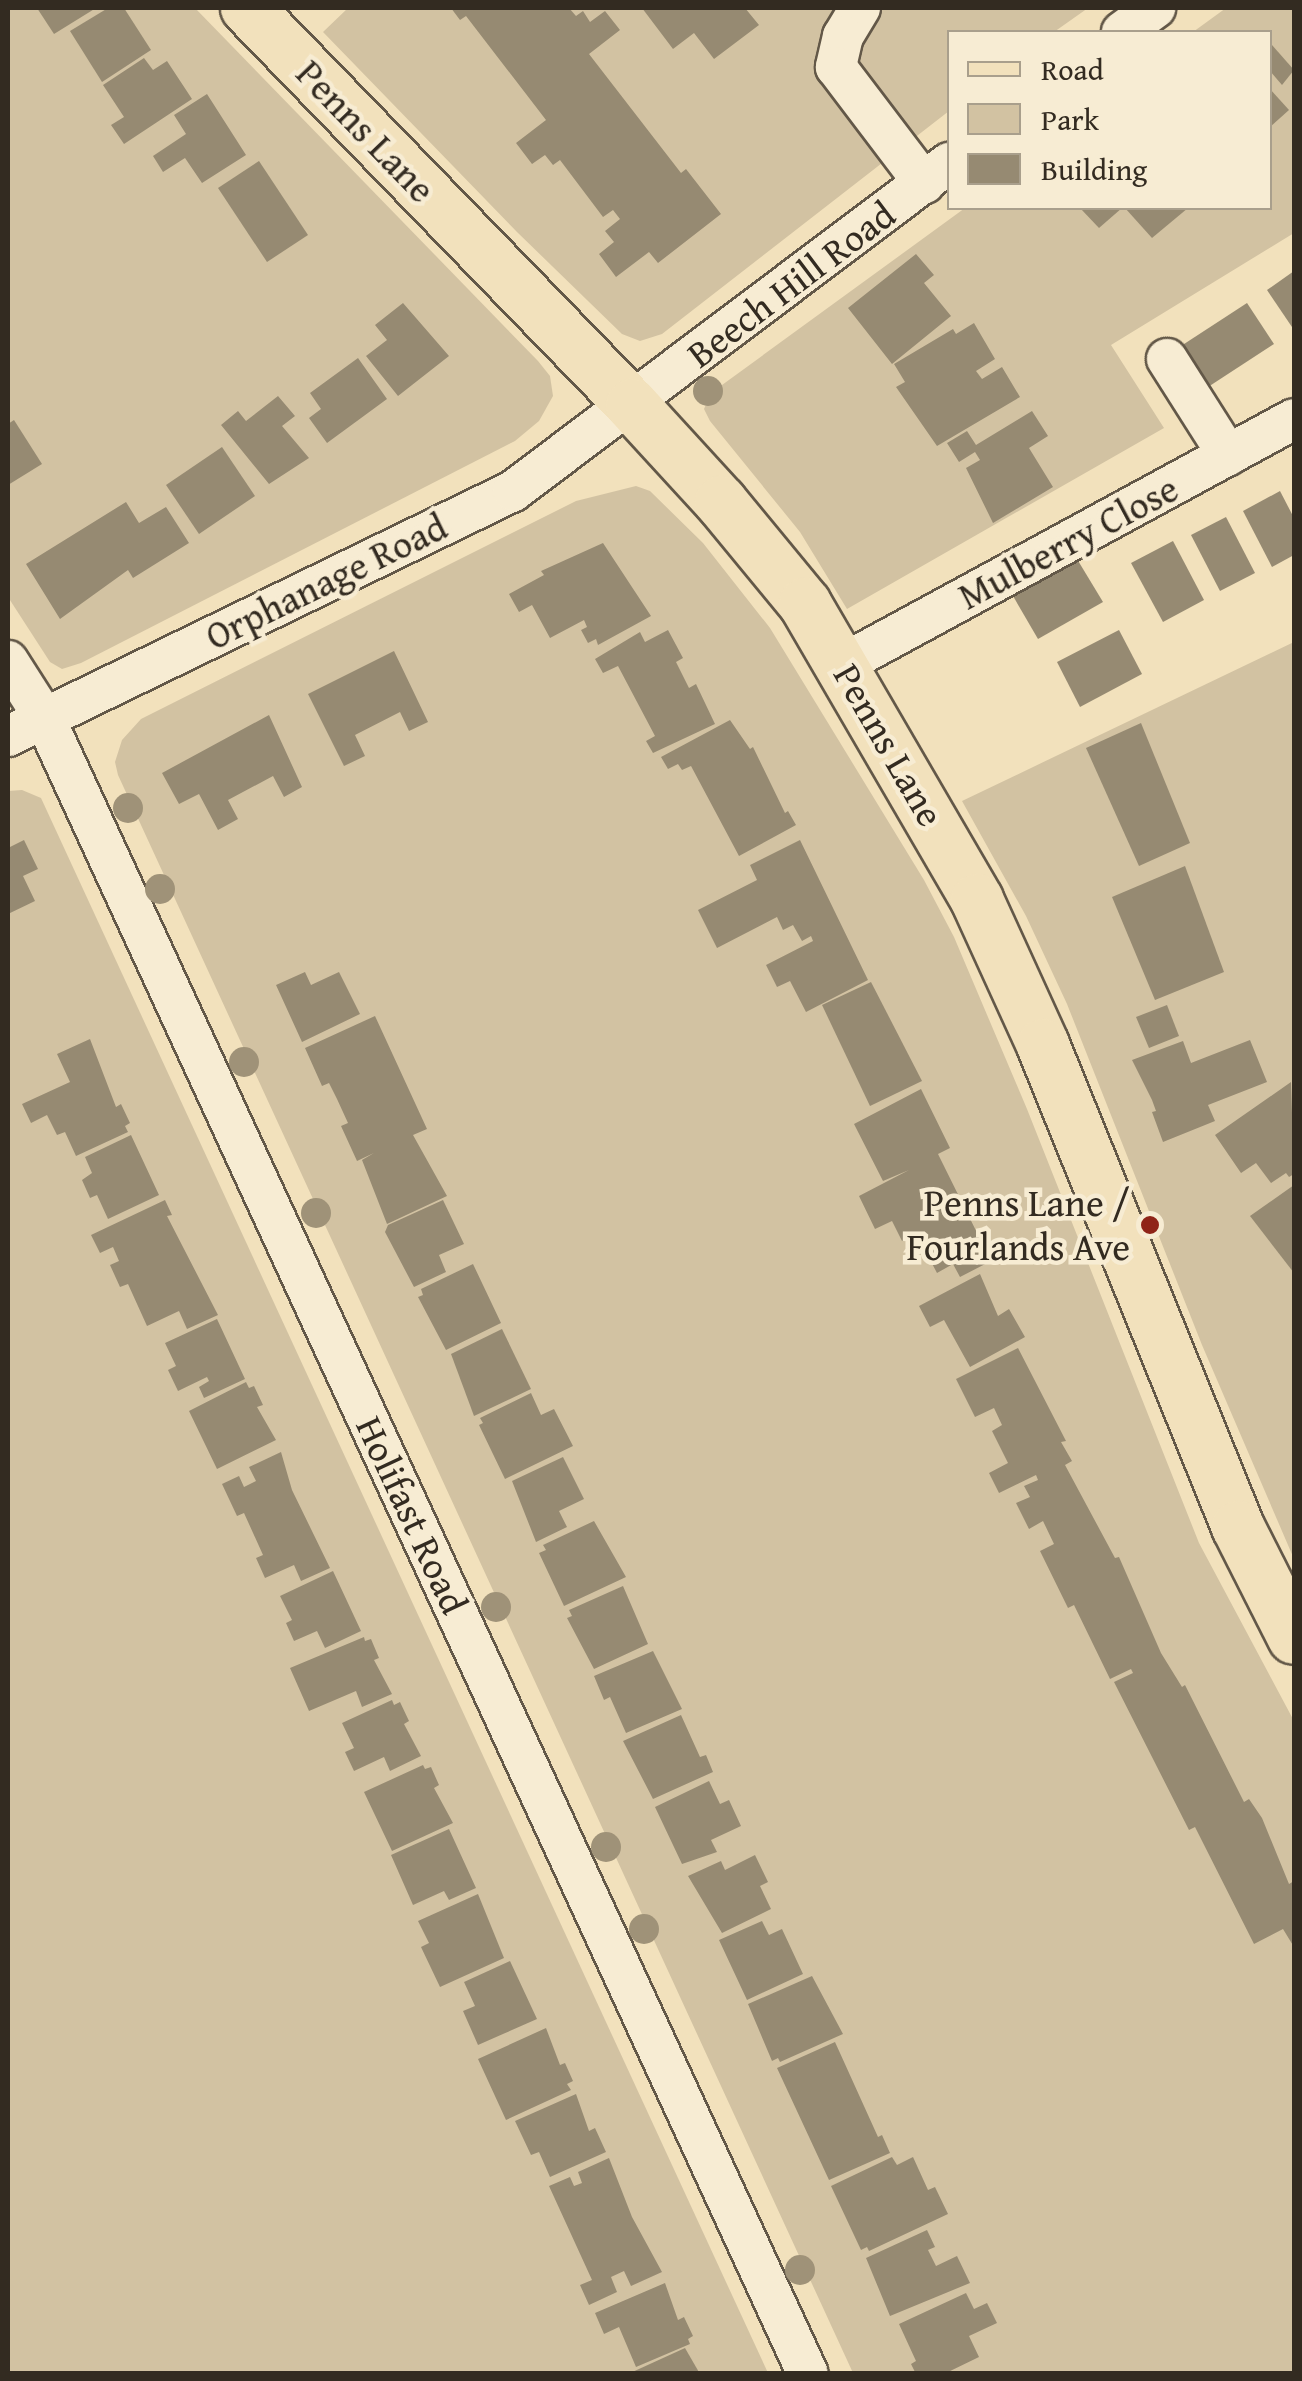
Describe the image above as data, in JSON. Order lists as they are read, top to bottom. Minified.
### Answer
{"streets":{"main road":["Penns Lane"],"street":["Beech Hill Road","Mulberry Close","Orphanage Road","Holifast Road"]},"crossings":[["Penns Lane","Beech Hill Road"],["Penns Lane","Mulberry Close"],["Penns Lane","Orphanage Road"],["Beech Hill Road","Orphanage Road"],["Orphanage Road","Holifast Road"]],"places":["Penns Lane / Fourlands Ave"],"legend":["Road","Park","Building"]}
